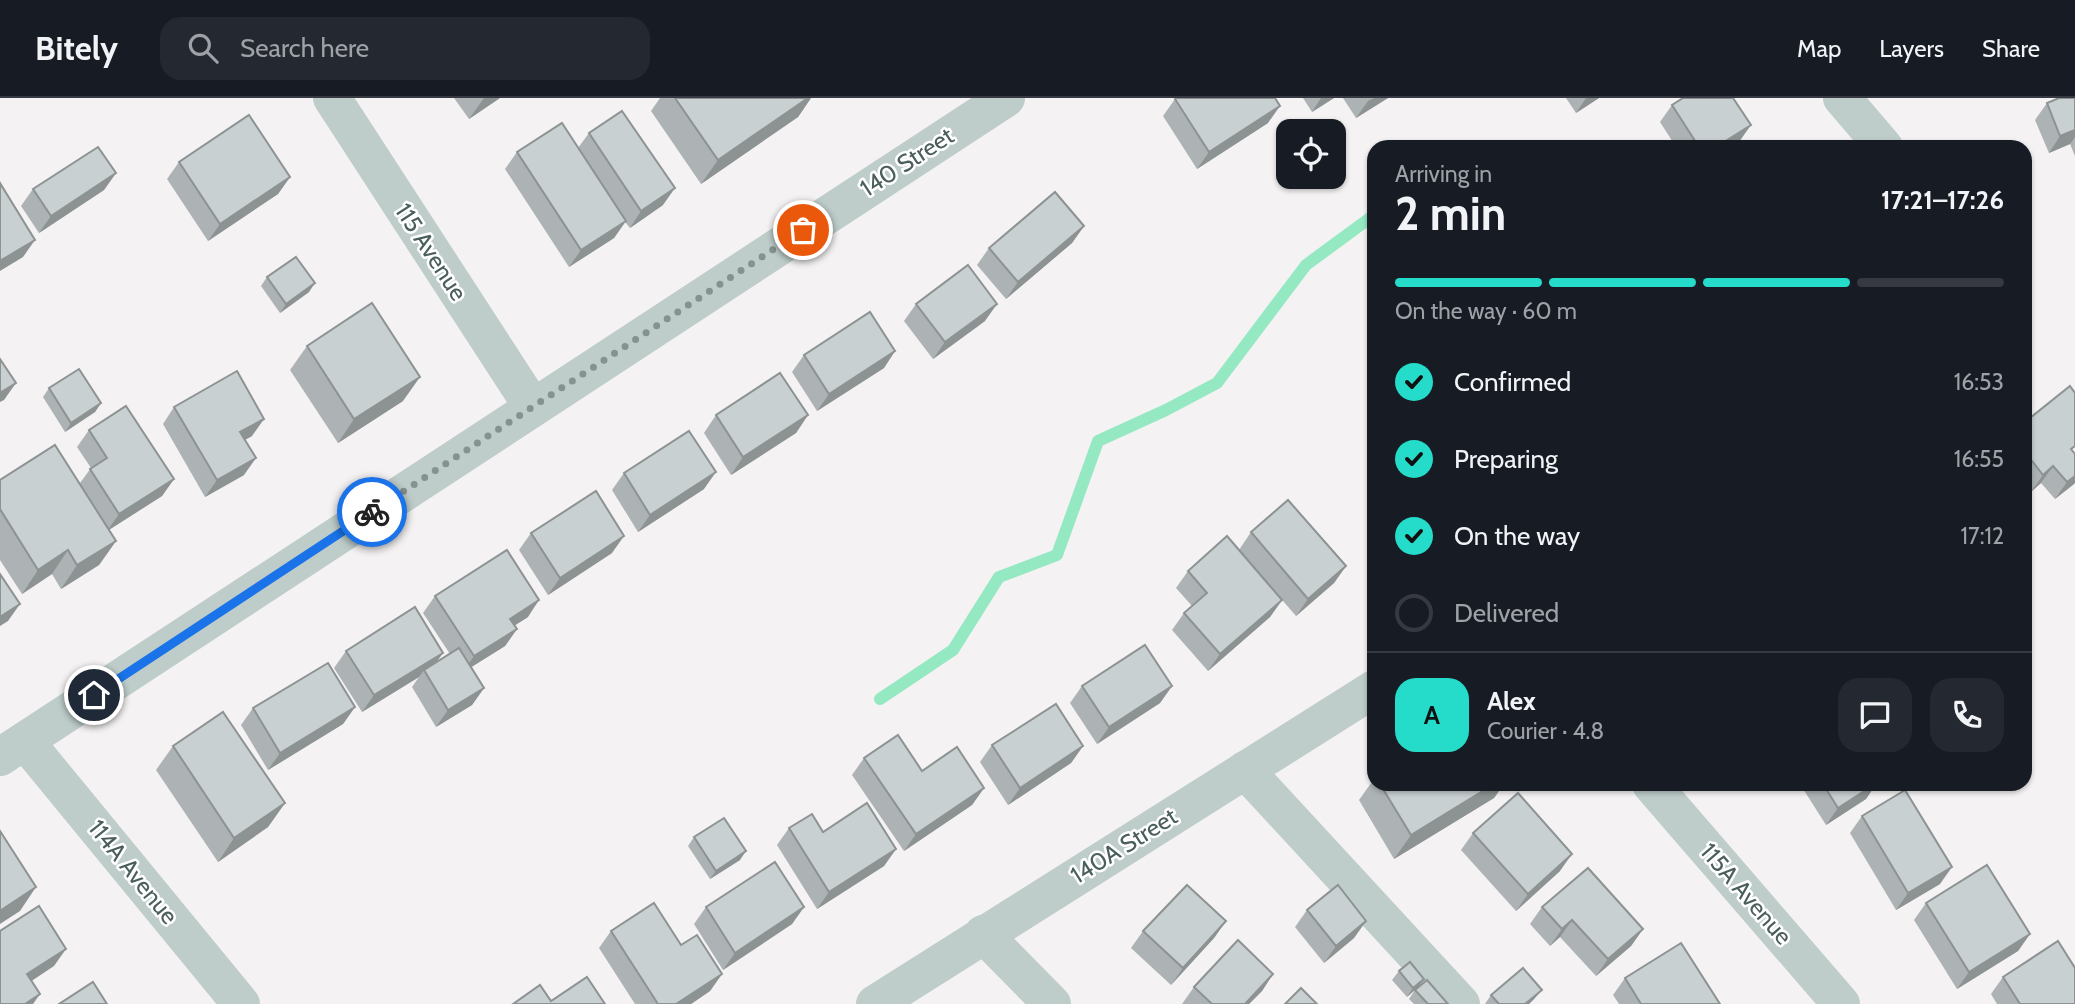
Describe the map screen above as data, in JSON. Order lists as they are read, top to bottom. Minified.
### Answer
{"streets":{"street":["140 Street","115 Avenue","140A Street","114A Avenue","115A Avenue"]},"crossings":[["140 Street","115 Avenue"],["140 Street","114A Avenue"]],"page":{"header":"Bitely","search":"Search here","nav":["Map","Layers","Share"],"heading":["2 min","Arriving in","17:21–17:26"],"panel":["Alex","Courier · 4.8"],"bar":"On the way · 60 m","list":[["Confirmed","16:53"],["Preparing","16:55"],["On the way","17:12"],"Delivered"],"round":"A"}}
